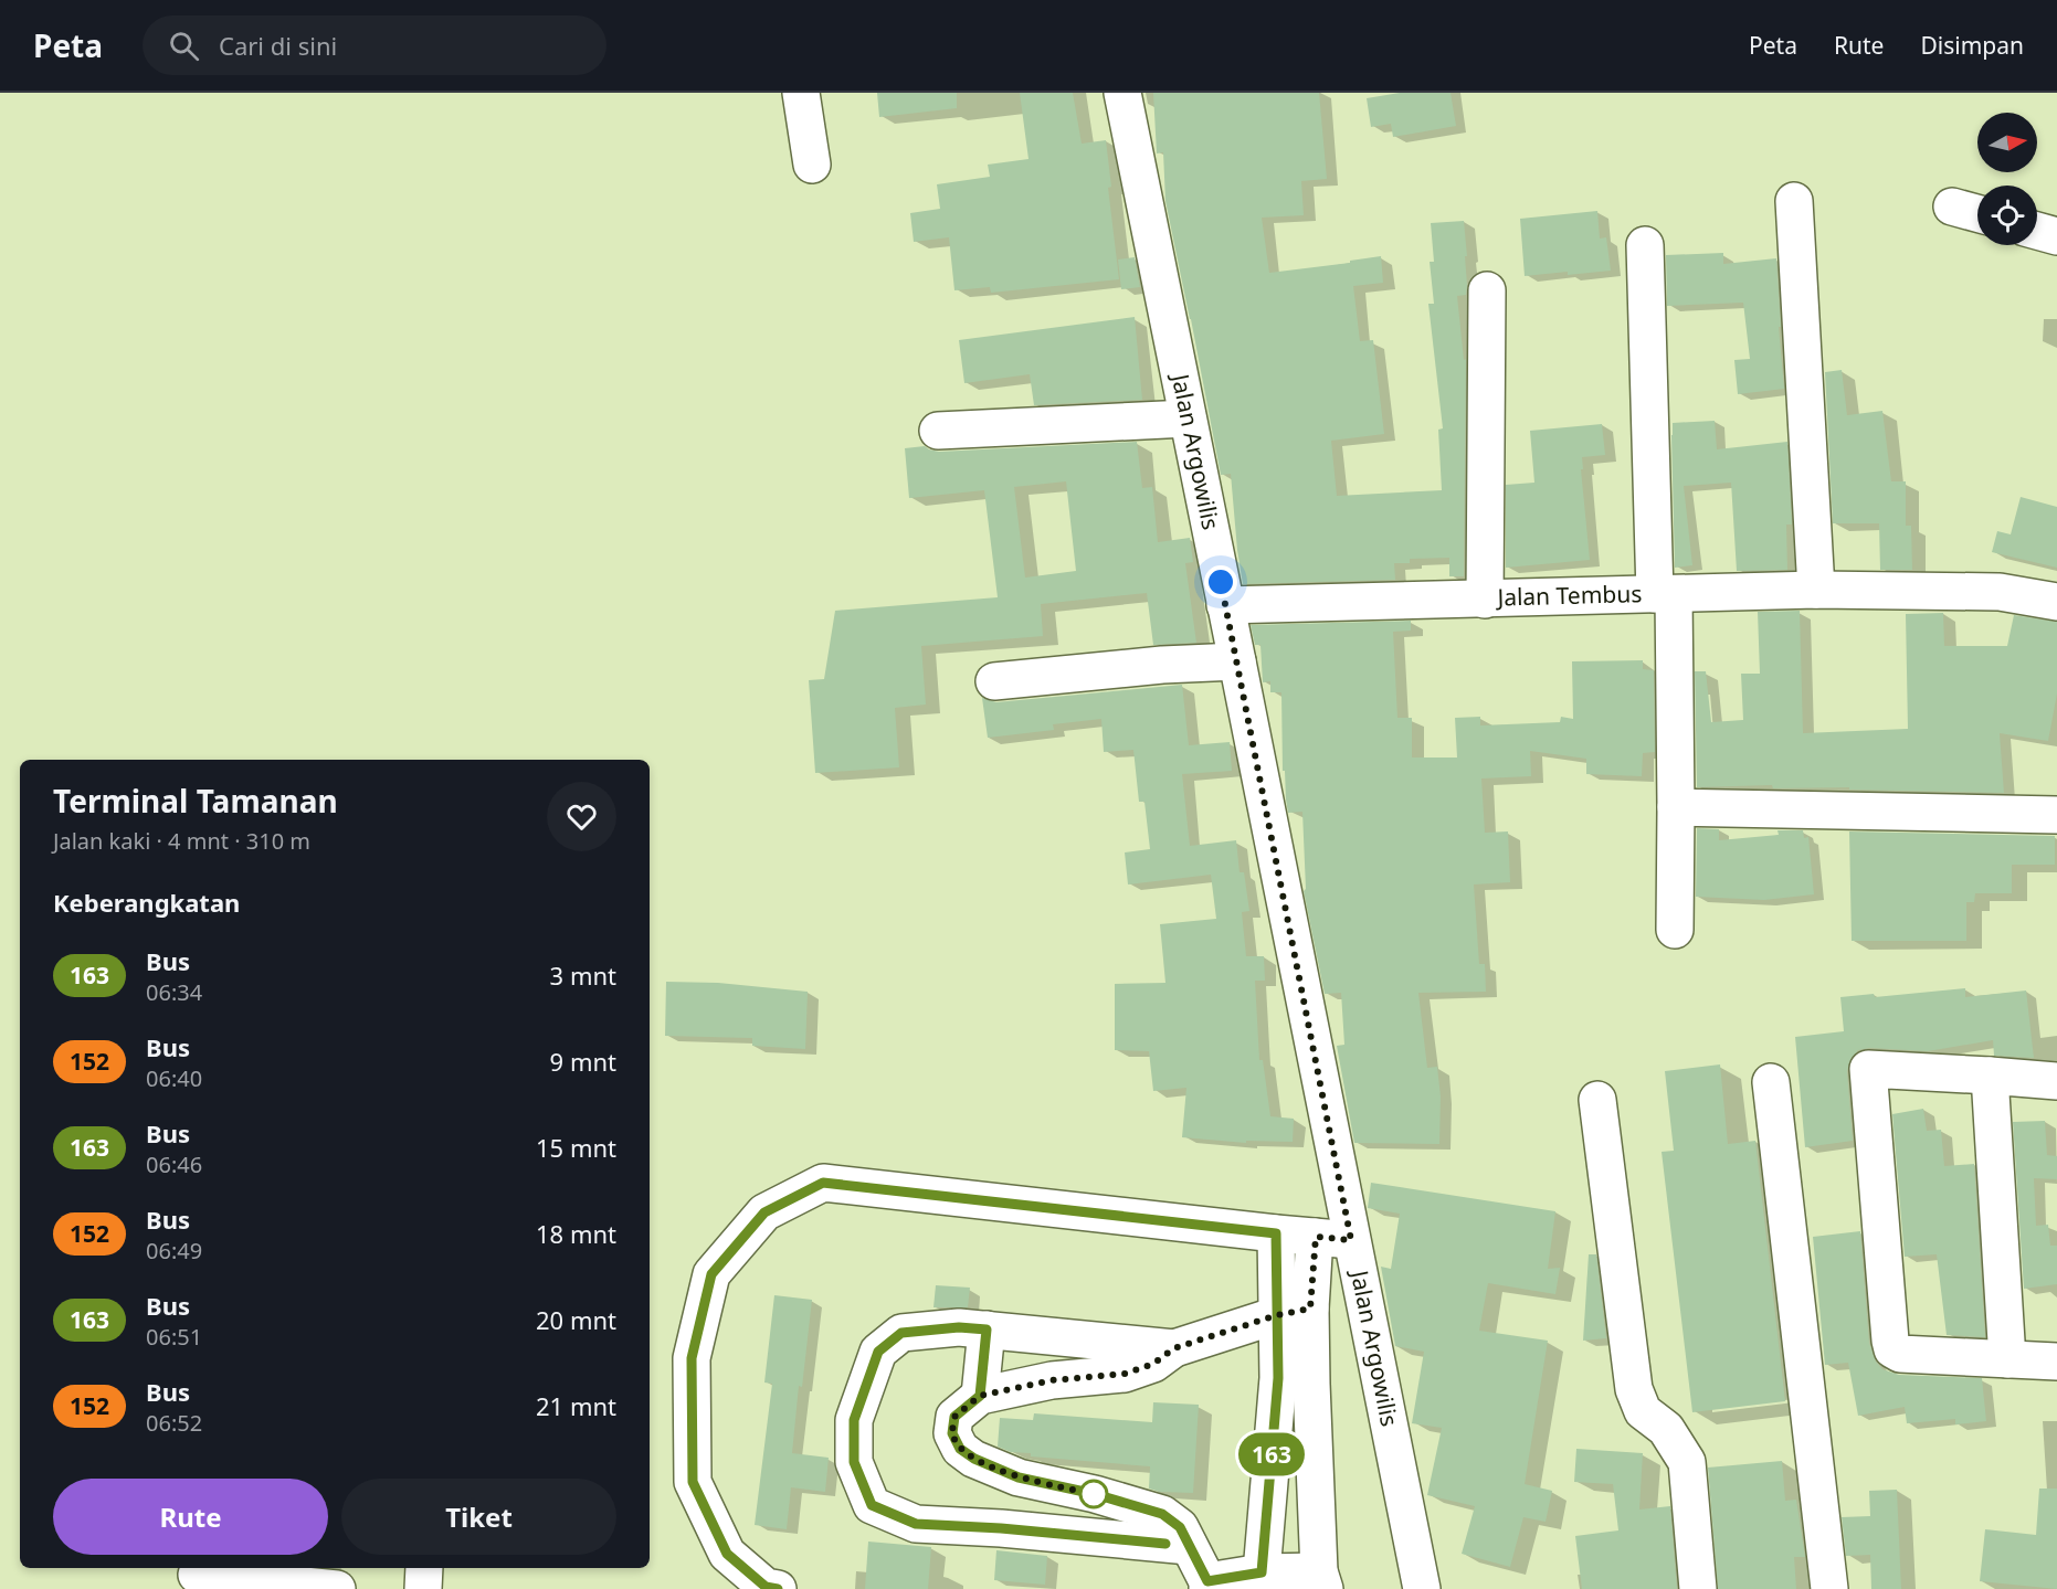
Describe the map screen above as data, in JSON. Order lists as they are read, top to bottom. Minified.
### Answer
{"streets":{"street":["Jalan Argowilis","Jalan Tembus"]},"crossings":[["Jalan Argowilis","Jalan Tembus"]],"lines":["bus line 163"],"north":"right","page":{"header":"Peta","search":"Cari di sini","nav":["Peta","Rute","Disimpan"],"on_map":"163","heading":[["Terminal Tamanan","Jalan kaki · 4 mnt · 310 m"],"Keberangkatan"],"list":[{"mark":"163","name":"Bus","note":"06:34","value":"3 mnt"},{"mark":"152","name":"Bus","note":"06:40","value":"9 mnt"},{"mark":"163","name":"Bus","note":"06:46","value":"15 mnt"},{"mark":"152","name":"Bus","note":"06:49","value":"18 mnt"},{"mark":"163","name":"Bus","note":"06:51","value":"20 mnt"},{"mark":"152","name":"Bus","note":"06:52","value":"21 mnt"}],"buttons":["Rute","Tiket"]}}
